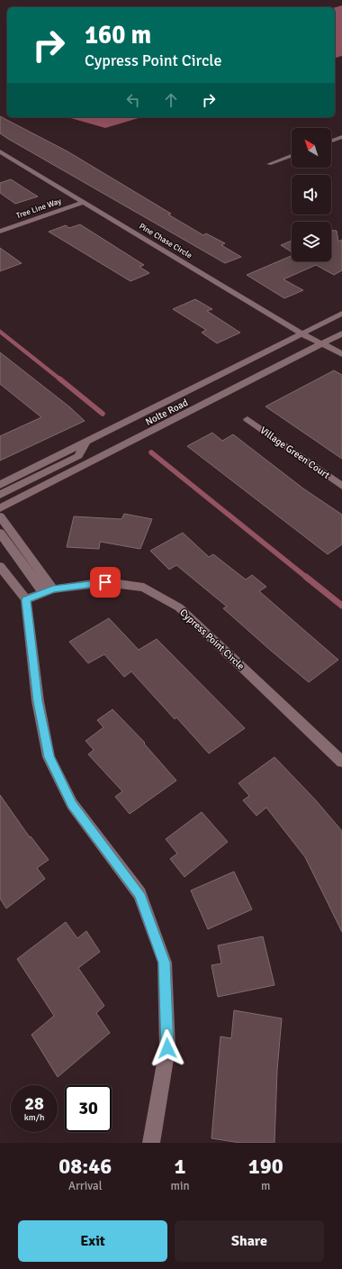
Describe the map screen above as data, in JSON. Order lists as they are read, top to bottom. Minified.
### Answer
{"streets":{"street":["Tree Line Way","Pine Chase Circle","Nolte Road","Village Green Court","Cypress Point Circle"]},"crossings":[["Tree Line Way","Pine Chase Circle"],["Pine Chase Circle","Nolte Road"]],"north":"top left","page":{"turn":["160 m","Cypress Point Circle"],"speed":"28 km/h","limit":"30","eta":["08:46","Arrival","1","min","190","m"],"buttons":["Exit","Share"]}}
